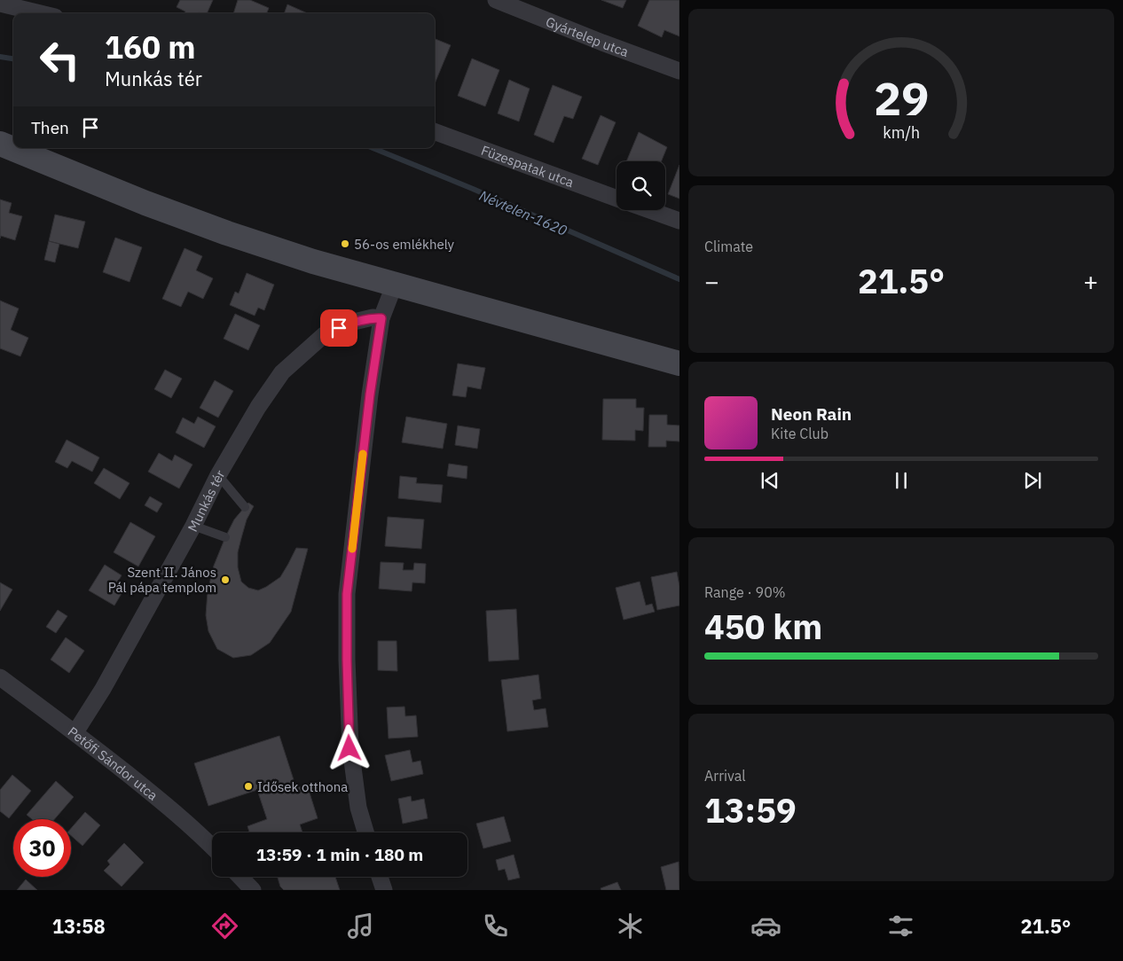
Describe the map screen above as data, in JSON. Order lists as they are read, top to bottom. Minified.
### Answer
{"streets":{"street":["Gyártelep utca","Füzespatak utca","Munkás tér","Petőfi Sándor utca"]},"crossings":[["Munkás tér","Petőfi Sándor utca"]],"water":["Névtelen-1620"],"places":["56-os emlékhely","Szent II. János Pál pápa templom","Idősek otthona"],"page":{"turn":["160 m","Munkás tér"],"then":"Then","tile":["Climate",["Range · 90%","450 km"],["Arrival","13:59"]],"heat":["−","21.5°","+"],"song":["Neon Rain","Kite Club"],"limit":"30","trip":"13:59 · 1 min · 180 m","tabs":["13:58","21.5°"],"gauge":["29","km/h"]}}
